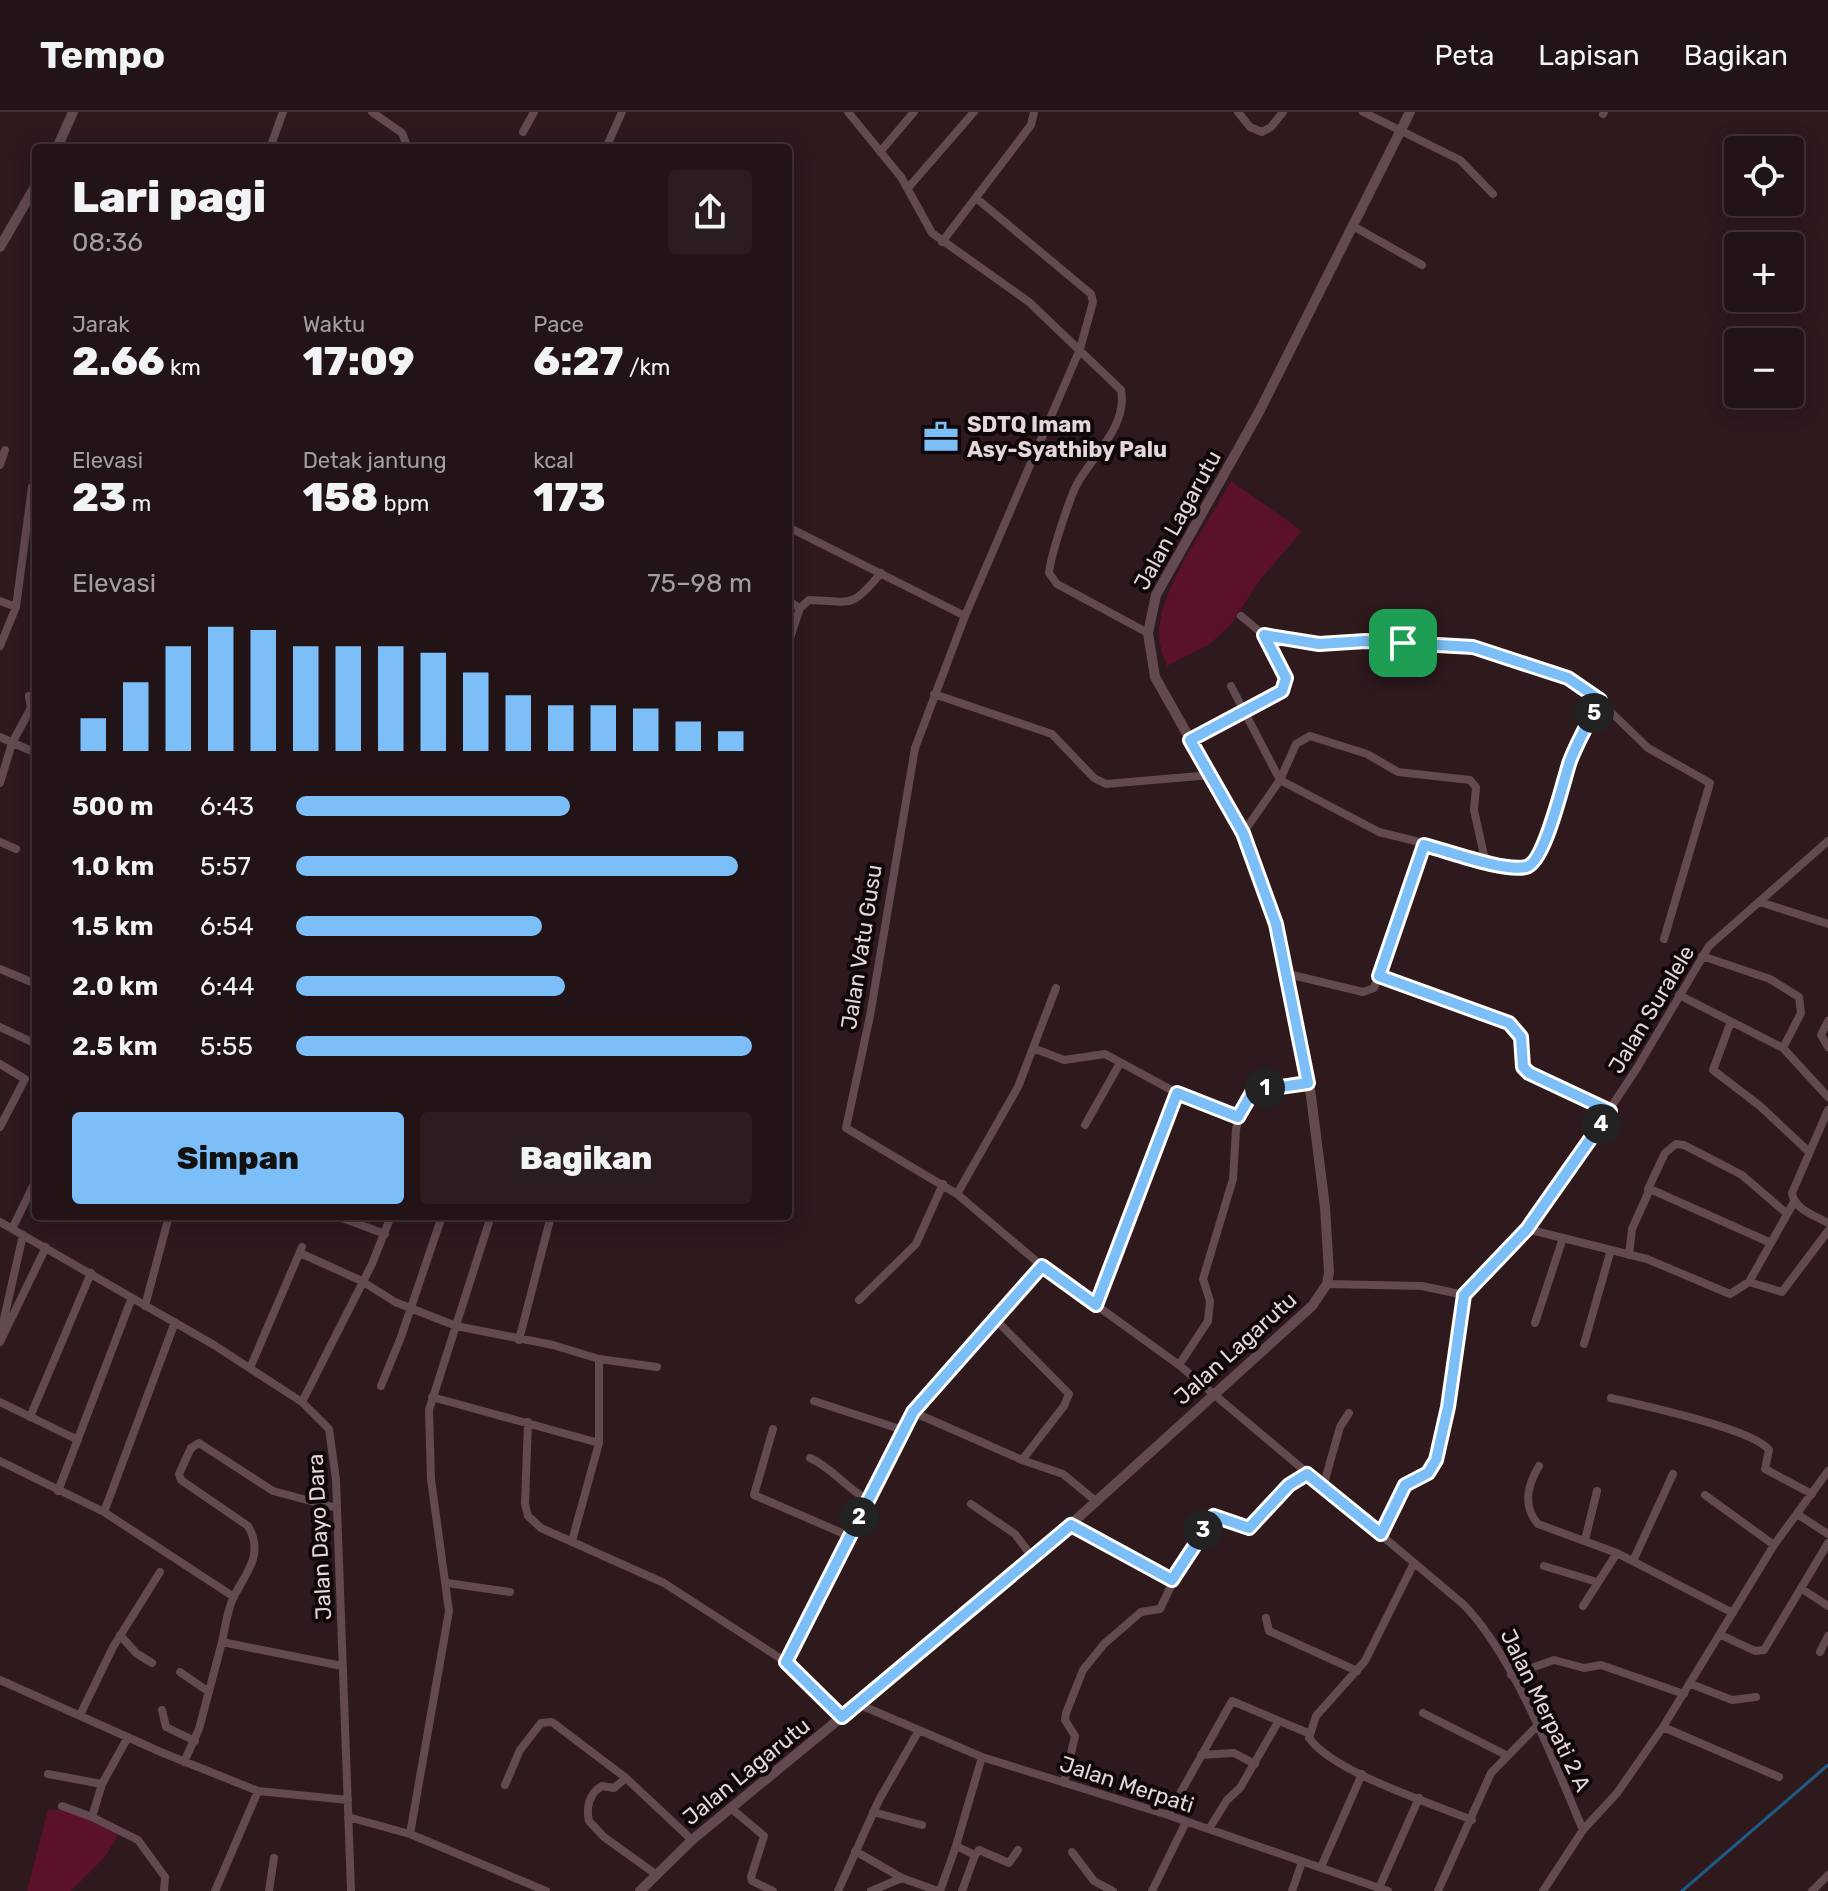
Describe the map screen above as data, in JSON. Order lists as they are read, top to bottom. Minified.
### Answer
{"streets":{"street":["Jalan Lagarutu","Jalan Vatu Gusu","Jalan Suralele","Jalan Dayo Dara","Jalan Merpati 2 A","Jalan Merpati"]},"crossings":[["Jalan Lagarutu","Jalan Vatu Gusu"],["Jalan Lagarutu","Jalan Merpati 2 A"],["Jalan Lagarutu","Jalan Merpati"],["Jalan Vatu Gusu","Jalan Merpati 2 A"]],"places":{"office":["SDTQ Imam Asy-Syathiby Palu"]},"page":{"header":"Tempo","nav":["Peta","Lapisan","Bagikan"],"map_buttons":["+","−"],"heading":["Lari pagi","08:36"],"stats":[["Jarak","2.66 km"],["Waktu","17:09"],["Pace","6:27 /km"],["Elevasi","23 m"],["Detak jantung","158 bpm"],["kcal","173"]],"chart":["Elevasi","75–98 m"],"pins":["5","1","4","2","3"],"list":[{"name":"500 m","note":"6:43"},{"name":"1.0 km","note":"5:57"},{"name":"1.5 km","note":"6:54"},{"name":"2.0 km","note":"6:44"},{"name":"2.5 km","note":"5:55"}],"buttons":["Simpan","Bagikan"]}}
